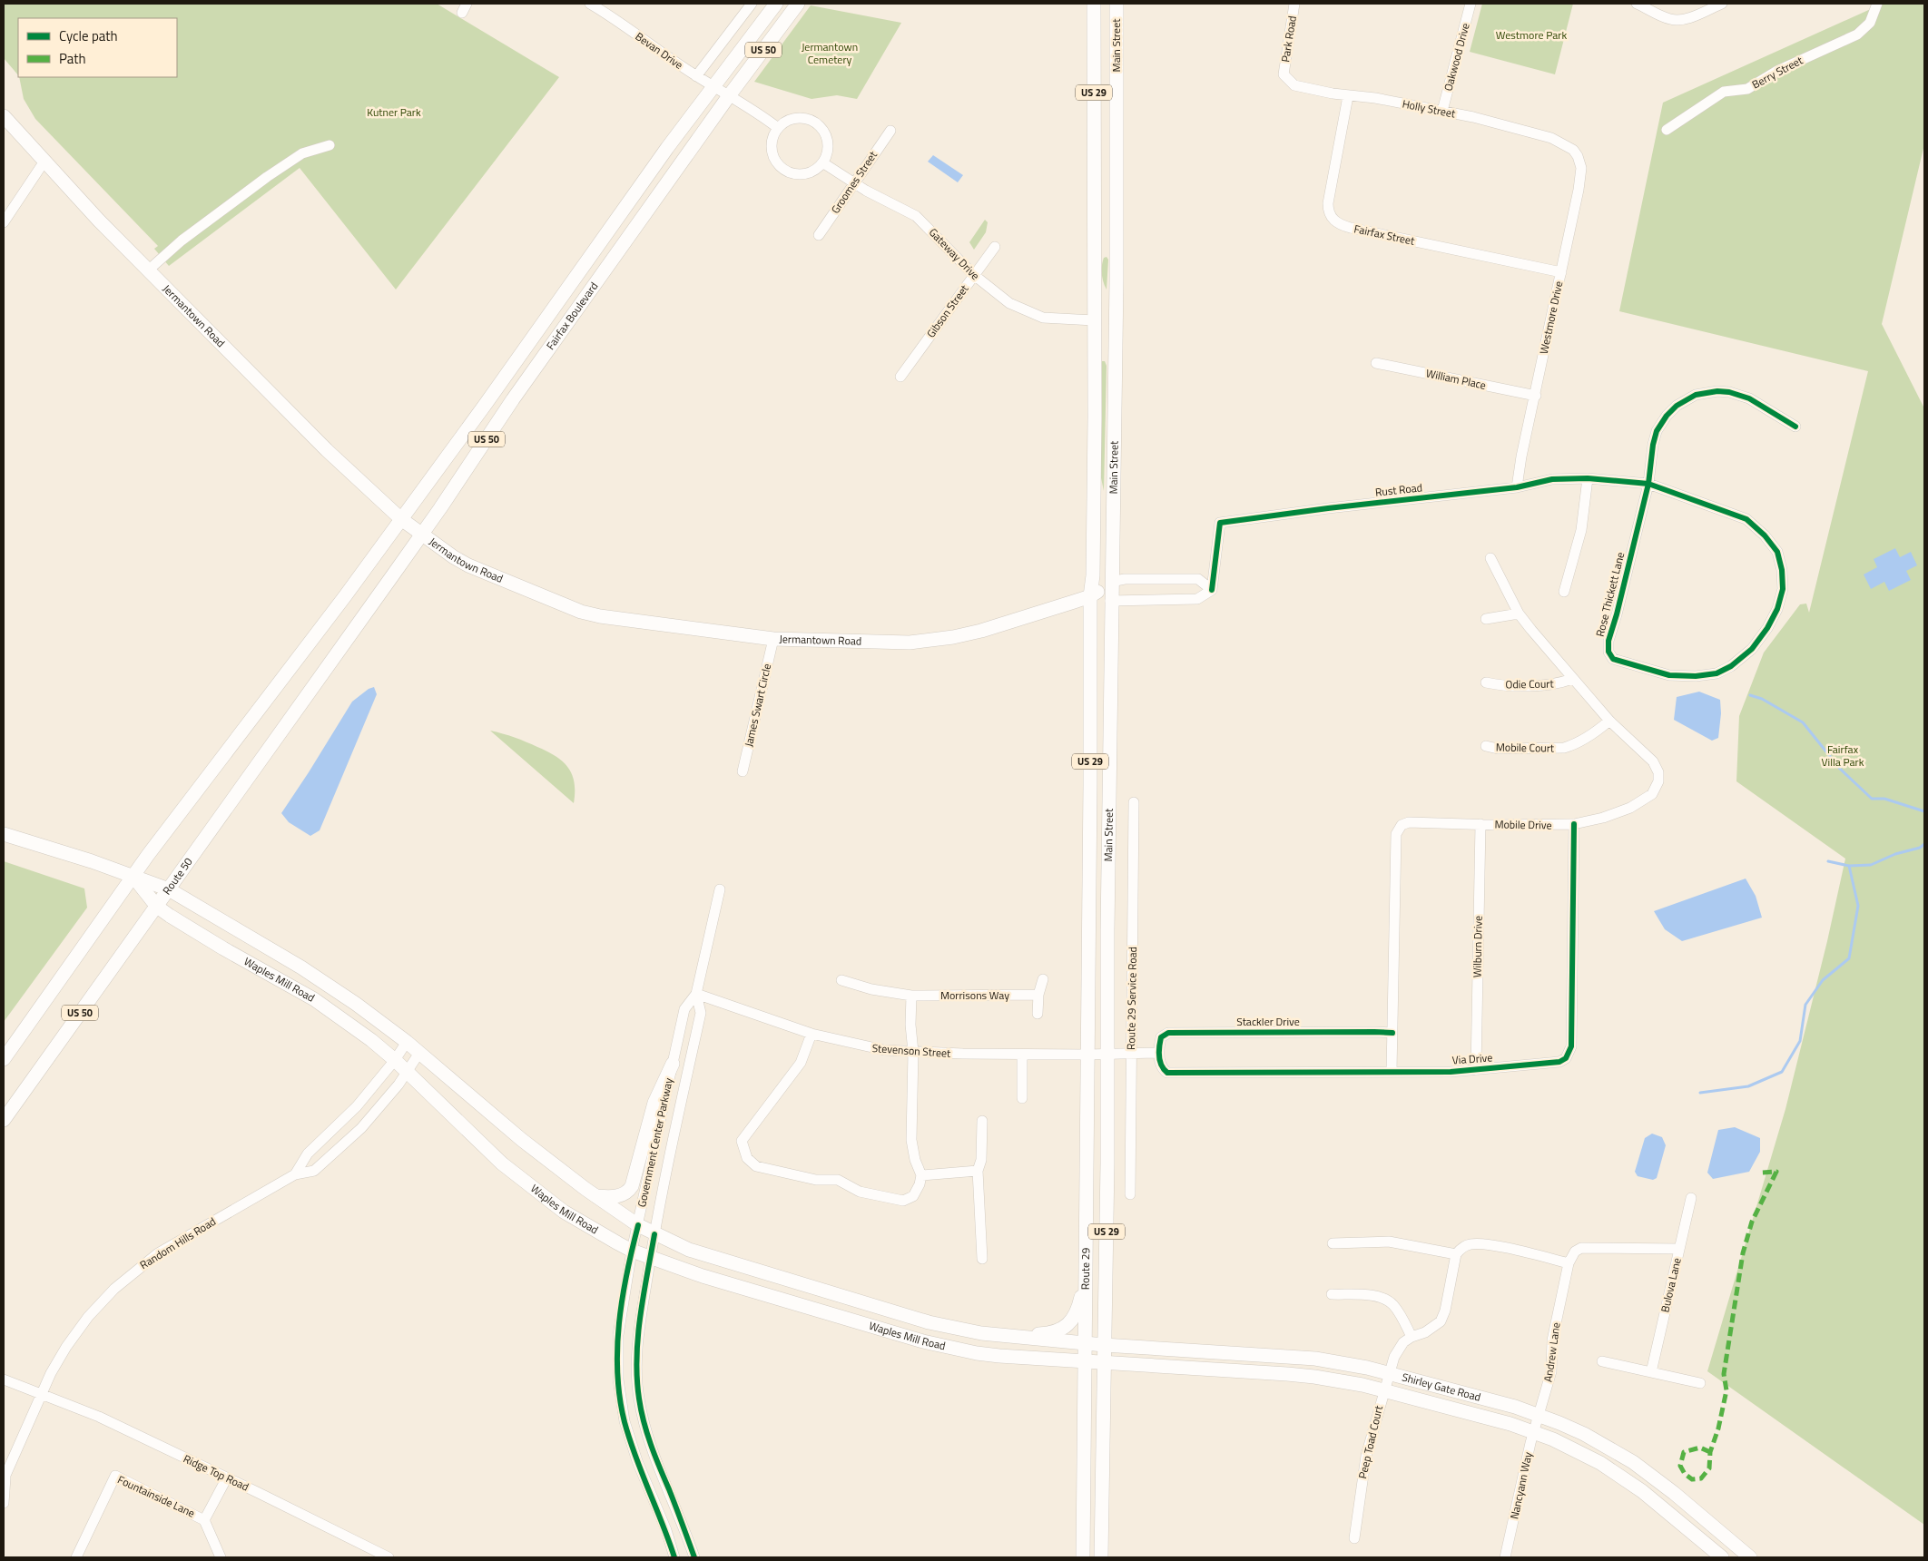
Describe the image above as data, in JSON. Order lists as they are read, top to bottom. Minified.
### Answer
{"streets":{"main road":["Main Street","US 50","US 29","Jermantown Road","Fairfax Boulevard","Route 50","Waples Mill Road","Route 29","Shirley Gate Road"],"street":["Park Road","Bevan Drive","Oakwood Drive","Berry Street","Holly Street","Groomes Street","Fairfax Street","Gateway Drive","Gibson Street","Westmore Drive","William Place","Rust Road","Rose Thickett Lane","Odie Court","James Swart Circle","Mobile Court","Mobile Drive","Wilburn Drive","Morrisons Way","Route 29 Service Road","Stackler Drive","Stevenson Street","Via Drive","Government Center Parkway","Random Hills Road","Bulova Lane","Andrew Lane","Peep Toad Court","Ridge Top Road","Nancyann Way","Fountainside Lane"]},"crossings":[["Park Road","Holly Street"],["Main Street","Gateway Drive"],["Main Street","Jermantown Road"],["Main Street","Route 29"],["US 50","Fairfax Boulevard"],["US 50","Waples Mill Road"],["Bevan Drive","Fairfax Boulevard"],["Oakwood Drive","Holly Street"],["Holly Street","Fairfax Street"],["Holly Street","Westmore Drive"],["Groomes Street","Gateway Drive"],["Fairfax Street","Westmore Drive"],["Gateway Drive","Gibson Street"],["Jermantown Road","Fairfax Boulevard"],["Jermantown Road","James Swart Circle"],["Fairfax Boulevard","Route 50"],["Fairfax Boulevard","Waples Mill Road"],["Westmore Drive","William Place"],["Westmore Drive","Rust Road"],["Rust Road","Rose Thickett Lane"],["Odie Court","Mobile Drive"],["Mobile Court","Mobile Drive"],["Mobile Drive","Wilburn Drive"],["Mobile Drive","Stackler Drive"],["Mobile Drive","Via Drive"],["Route 50","Waples Mill Road"],["Wilburn Drive","Via Drive"],["Waples Mill Road","Government Center Parkway"],["Waples Mill Road","Random Hills Road"],["Waples Mill Road","Route 29"],["Waples Mill Road","Shirley Gate Road"],["Stackler Drive","Via Drive"],["Stevenson Street","Government Center Parkway"],["Stevenson Street","Route 29"],["Random Hills Road","Ridge Top Road"],["Route 29","Shirley Gate Road"],["Andrew Lane","Shirley Gate Road"],["Andrew Lane","Nancyann Way"],["Shirley Gate Road","Peep Toad Court"],["Shirley Gate Road","Nancyann Way"],["Ridge Top Road","Fountainside Lane"]],"parks":["Westmore Park","Jermantown Cemetery","Kutner Park","Fairfax Villa Park"],"legend":["Cycle path","Path"]}
